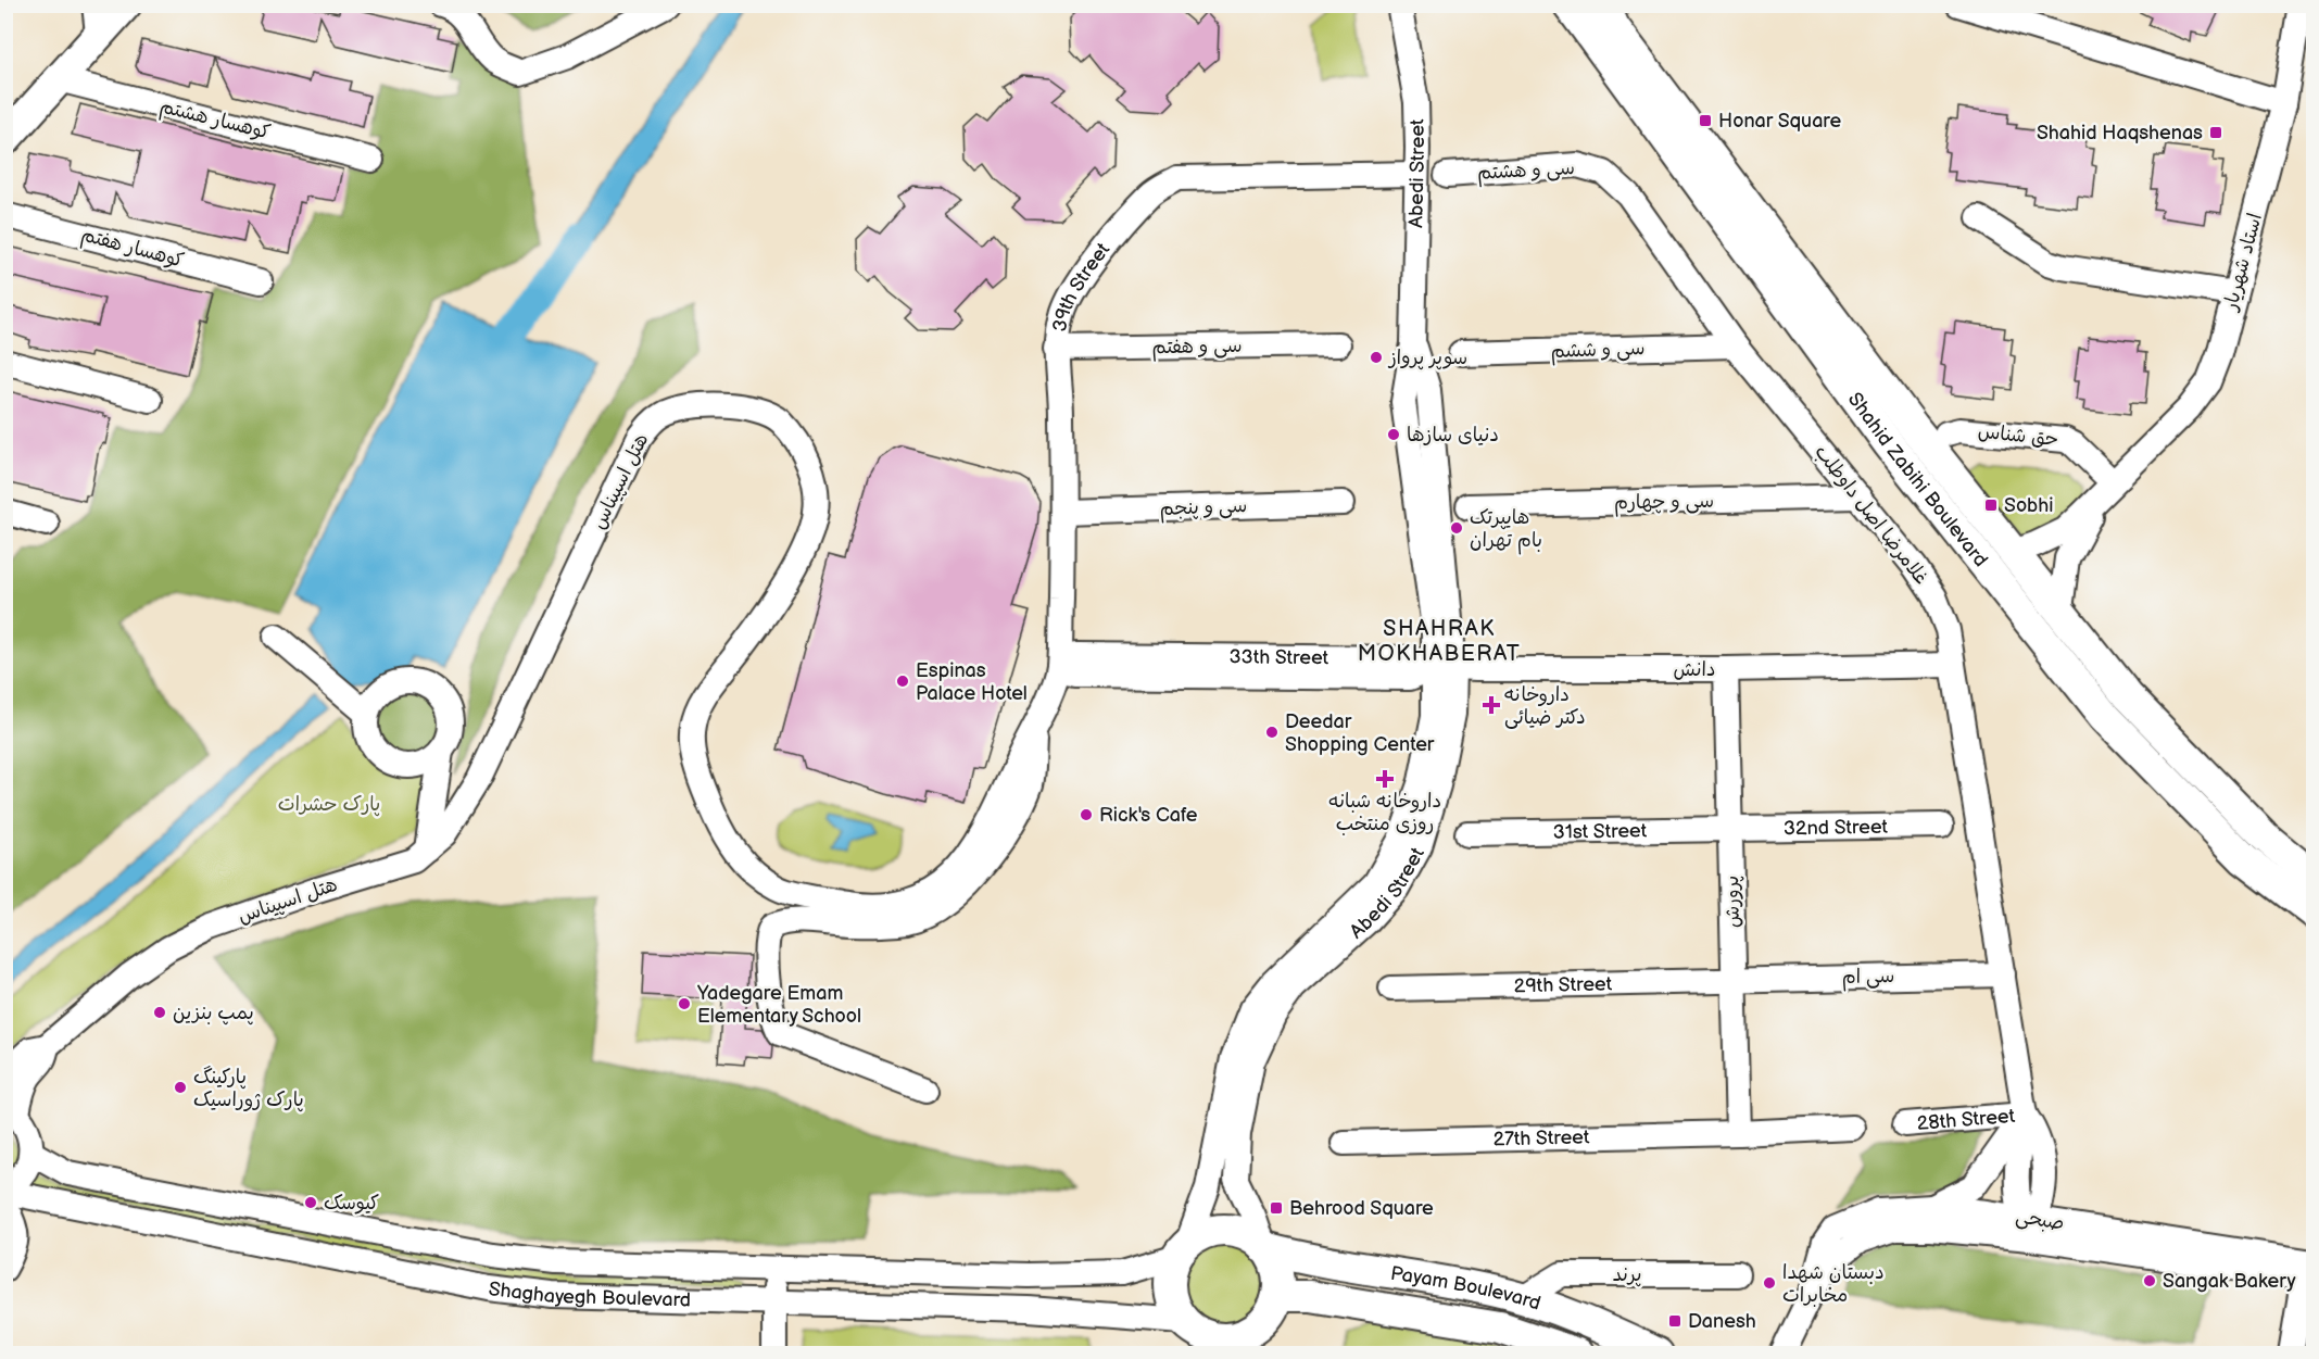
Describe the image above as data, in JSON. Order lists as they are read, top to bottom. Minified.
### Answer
{"streets":{"main road":["Shahid Zabihi Boulevard","Payam Boulevard"],"street":["کوهسار هشتم","سی و هشتم","Abedi Street","کوهسار هفتم","استاد شهریار","39th Street","سی و هفتم","سی و ششم","حق شناس","هتل اسپیناس","سی و چهارم","سی و پنجم","غلامرضا اصل داوطلب","33th Street","دانش","32nd Street","31st Street","پرورش","سی ام","29th Street","28th Street","27th Street","صبحی","پرند","Shaghayegh Boulevard"]},"crossings":[["سی و هشتم","غلامرضا اصل داوطلب"],["Abedi Street","39th Street"],["Abedi Street","33th Street"],["Abedi Street","دانش"],["Abedi Street","Payam Boulevard"],["Abedi Street","Shaghayegh Boulevard"],["استاد شهریار","حق شناس"],["استاد شهریار","Shahid Zabihi Boulevard"],["39th Street","سی و هفتم"],["39th Street","هتل اسپیناس"],["39th Street","سی و پنجم"],["39th Street","33th Street"],["سی و ششم","غلامرضا اصل داوطلب"],["هتل اسپیناس","33th Street"],["سی و چهارم","غلامرضا اصل داوطلب"],["غلامرضا اصل داوطلب","دانش"],["غلامرضا اصل داوطلب","سی ام"],["غلامرضا اصل داوطلب","28th Street"],["غلامرضا اصل داوطلب","صبحی"],["33th Street","دانش"],["دانش","پرورش"],["32nd Street","31st Street"],["32nd Street","پرورش"],["31st Street","پرورش"],["پرورش","سی ام"],["پرورش","29th Street"],["پرورش","27th Street"],["سی ام","29th Street"],["پرند","Payam Boulevard"],["Payam Boulevard","Shaghayegh Boulevard"]],"districts":["SHAHRAK MOKHABERAT"],"parks":["پارک حشرات"],"places":{"transit":["Honar Square","Shahid Haqshenas","Sobhi","Behrood Square","Danesh"],"other":["سوپر پرواز","دنیای سازها","هایپرتک بام تهران","Espinas Palace Hotel","Deedar Shopping Center","Rick's Cafe","Yadegare Emam Elementary School","پمپ بنزین","پارکینگ پارک ژوراسیک","کیوسک","Sangak Bakery","دبستان شهدا مخابرات"],"health":["داروخانه دکتر ضیائی","داروخانه شبانه روزی منتخب"]}}
